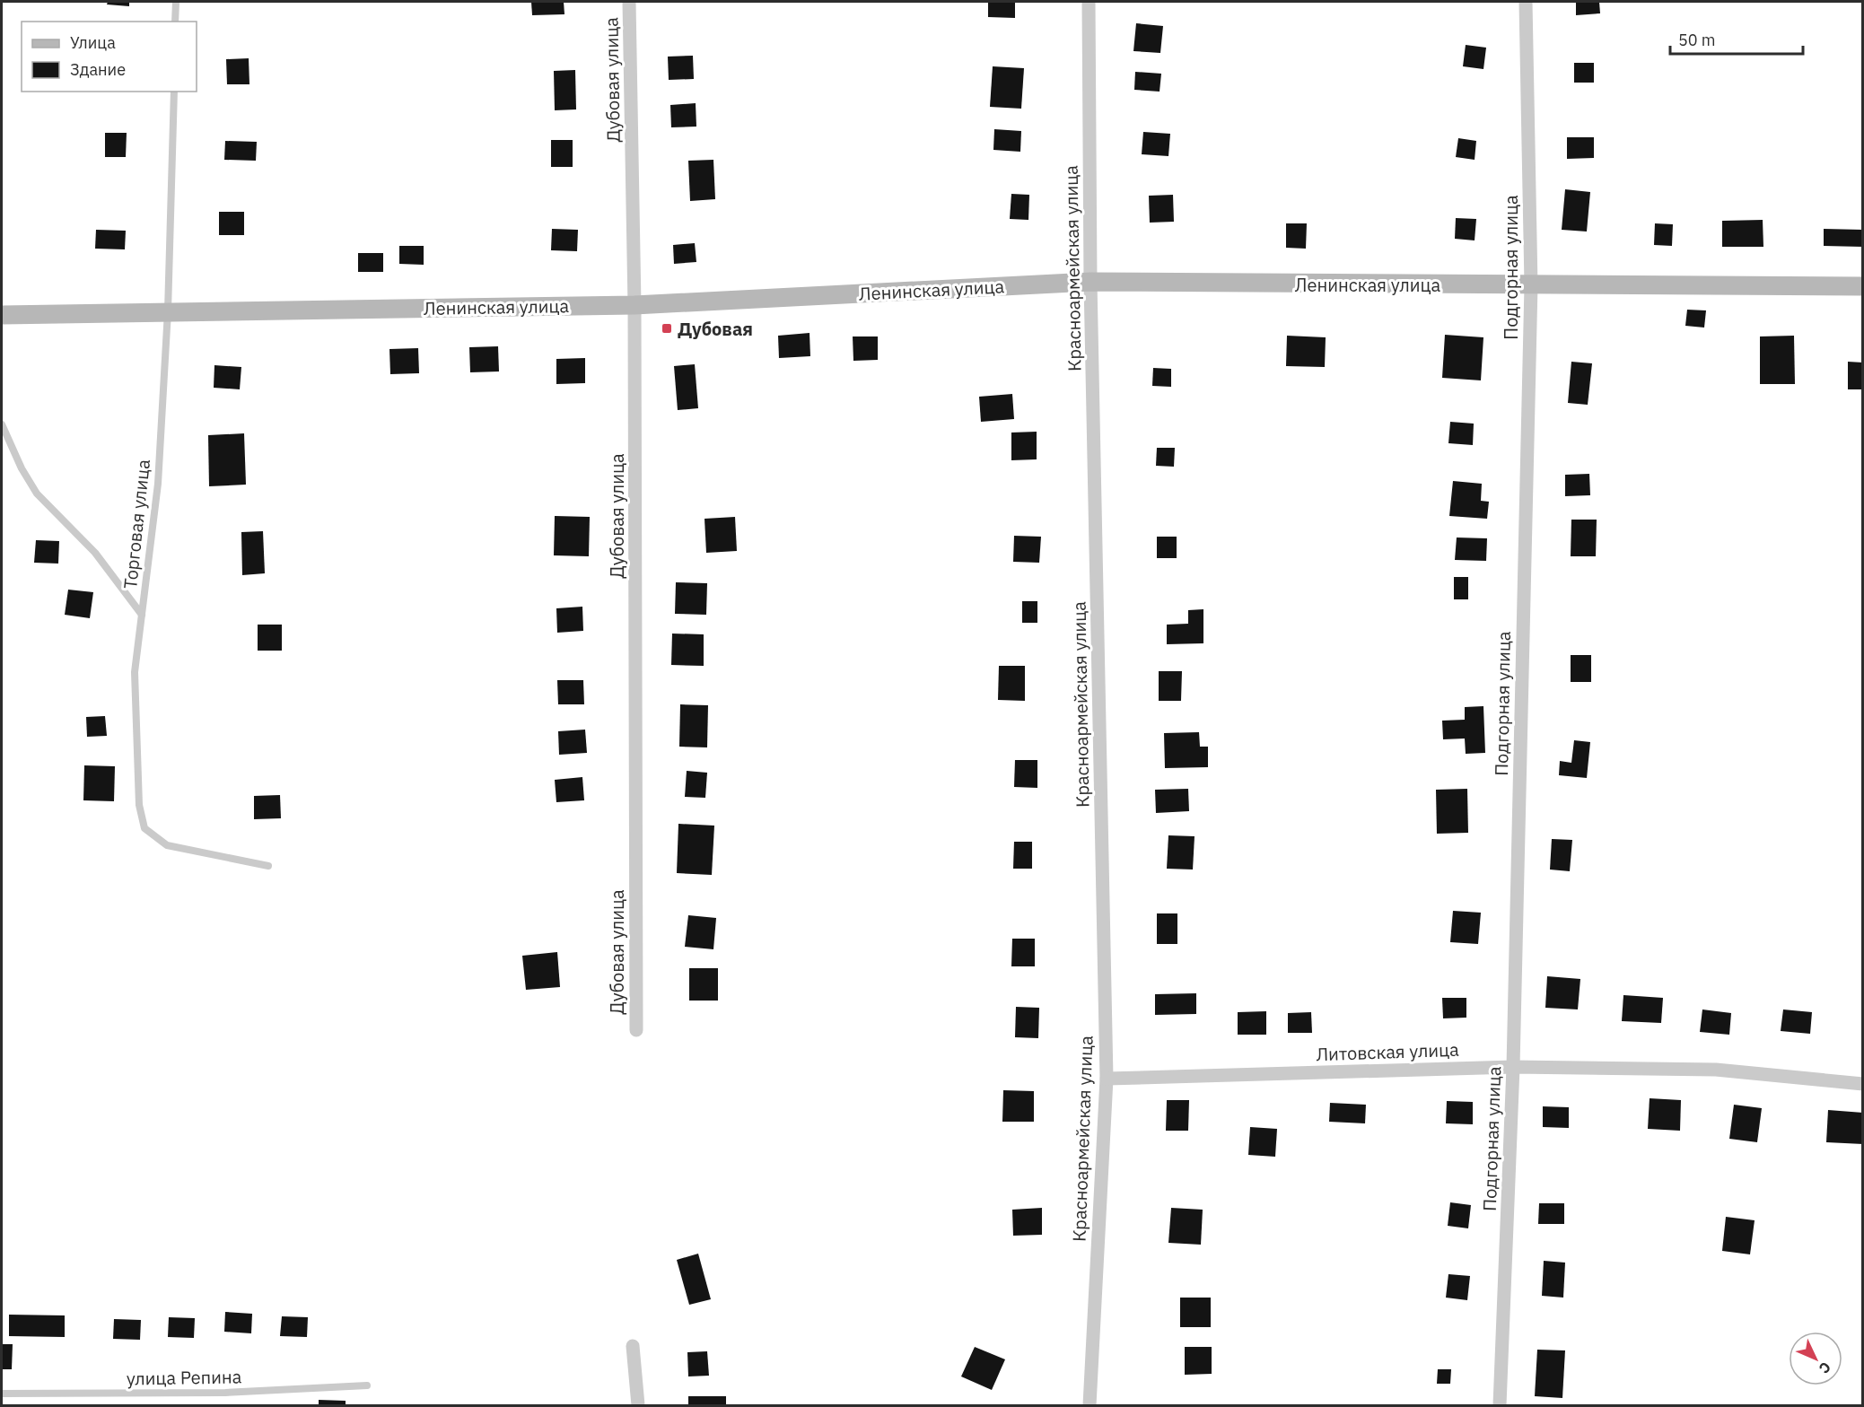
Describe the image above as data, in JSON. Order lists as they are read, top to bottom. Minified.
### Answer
{"streets":{"main road":["Ленинская улица"],"street":["Дубовая улица","Подгорная улица","Красноармейская улица","Литовская улица"],"lane":["Торговая улица","улица Репина"]},"crossings":[["Дубовая улица","Ленинская улица"],["Подгорная улица","Ленинская улица"],["Подгорная улица","Литовская улица"],["Красноармейская улица","Ленинская улица"],["Красноармейская улица","Литовская улица"],["Ленинская улица","Торговая улица"]],"places":{"transit":["Дубовая"]},"legend":["Улица","Здание"],"scale_bar":"50 m","north":"bottom right"}
